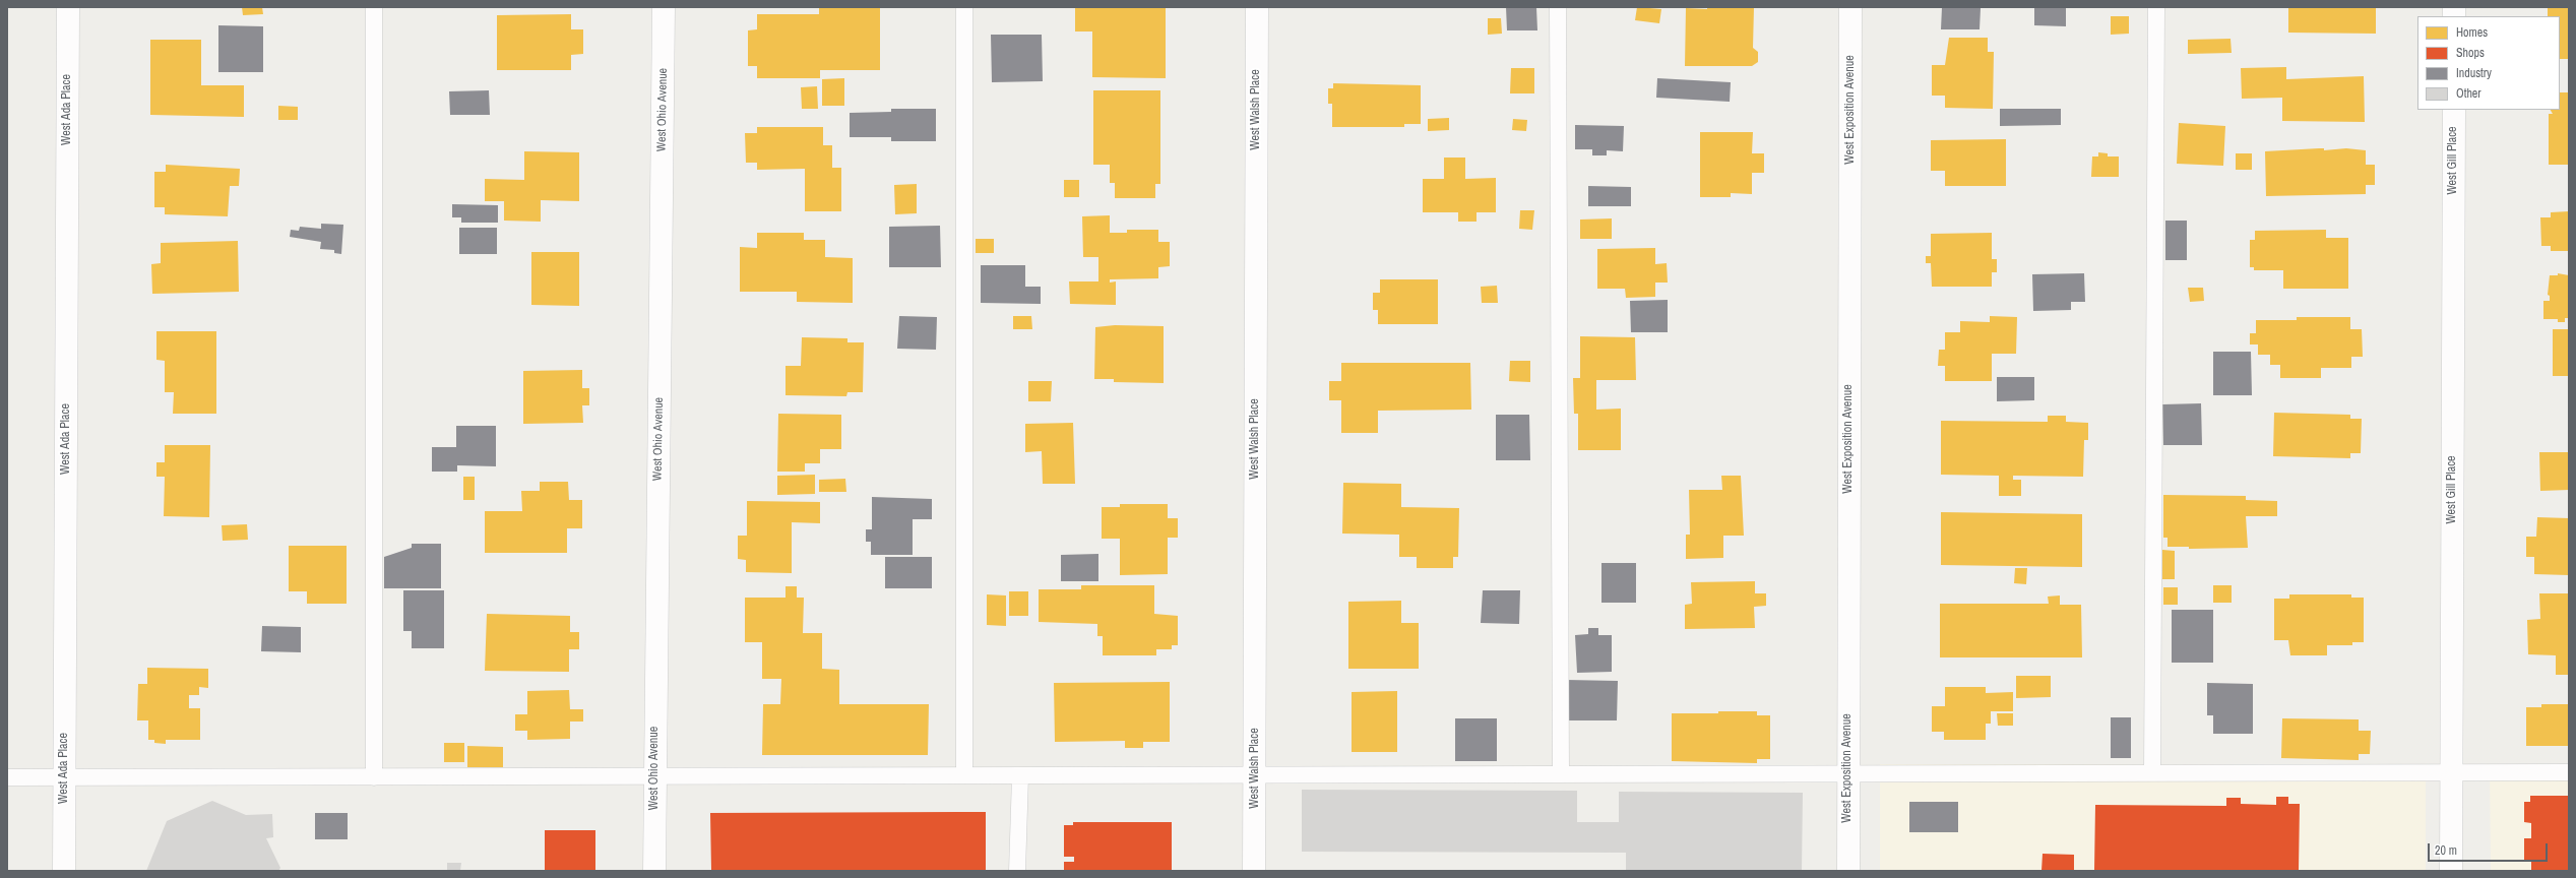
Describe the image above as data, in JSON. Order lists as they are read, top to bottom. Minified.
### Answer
{"streets":{"street":["West Ada Place","West Ohio Avenue","West Walsh Place","West Exposition Avenue","West Gill Place"]},"legend":["Homes","Shops","Industry","Other"],"scale_bar":"20 m"}
